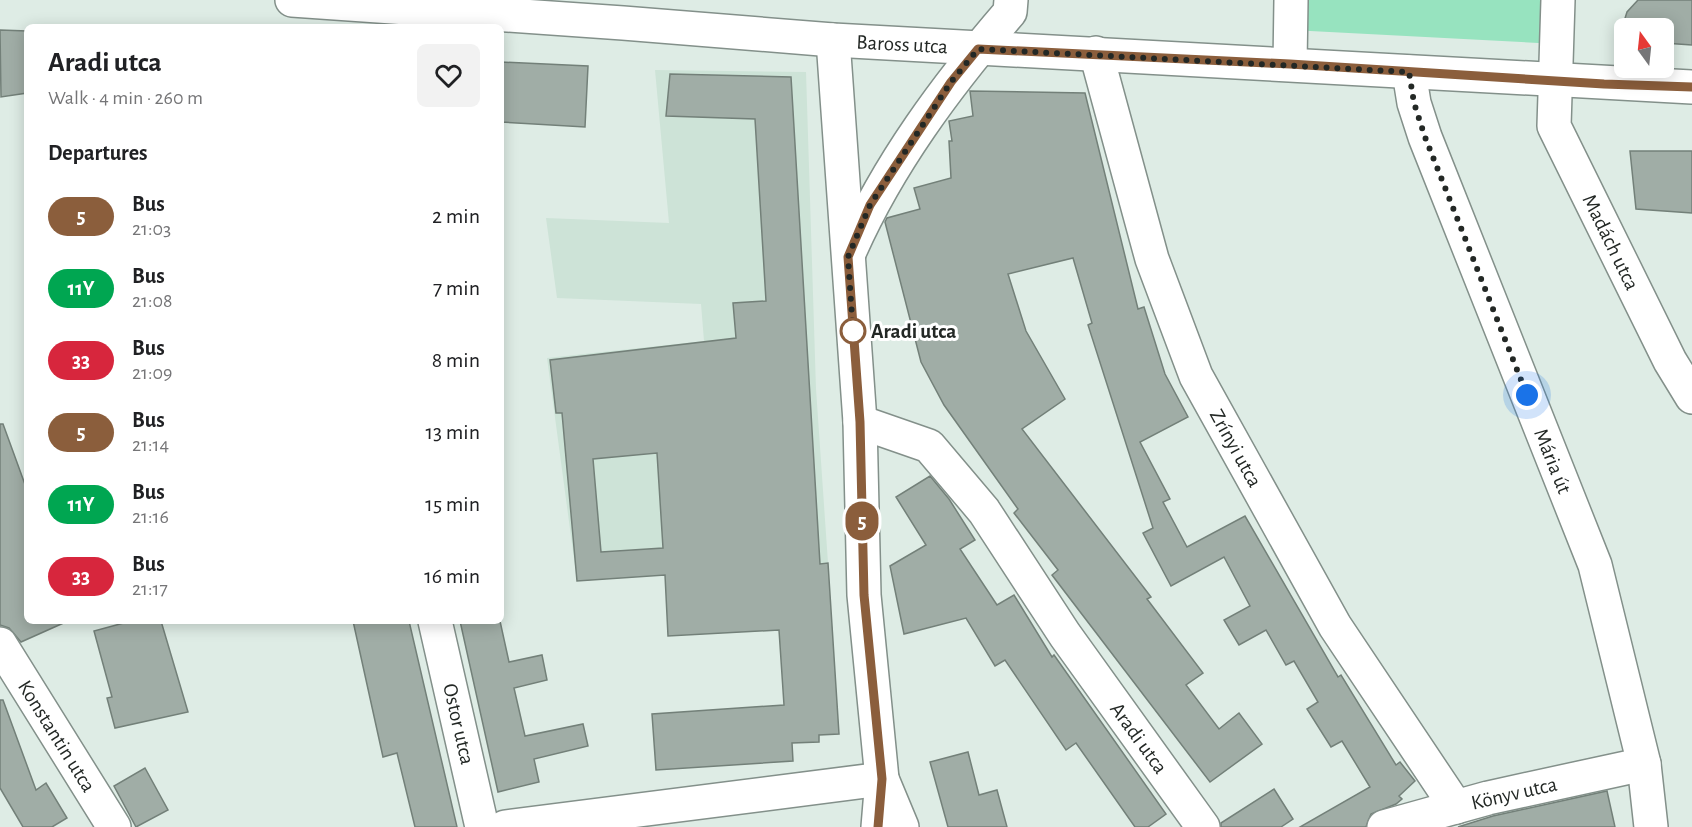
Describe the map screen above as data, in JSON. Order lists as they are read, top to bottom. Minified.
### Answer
{"streets":{"street":["Baross utca","Madách utca","Zrínyi utca","Mária út","Ostor utca","Konstantin utca","Aradi utca","Könyv utca"]},"crossings":[["Baross utca","Madách utca"],["Baross utca","Zrínyi utca"],["Baross utca","Mária út"],["Zrínyi utca","Könyv utca"],["Mária út","Könyv utca"]],"places":["Aradi utca"],"lines":["bus line 5"],"north":"top","page":{"on_map":"5","heading":[["Aradi utca","Walk · 4 min · 260 m"],"Departures"],"list":[{"mark":"5","name":"Bus","note":"21:03","value":"2 min"},{"mark":"11Y","name":"Bus","note":"21:08","value":"7 min"},{"mark":"33","name":"Bus","note":"21:09","value":"8 min"},{"mark":"5","name":"Bus","note":"21:14","value":"13 min"},{"mark":"11Y","name":"Bus","note":"21:16","value":"15 min"},{"mark":"33","name":"Bus","note":"21:17","value":"16 min"}]}}
